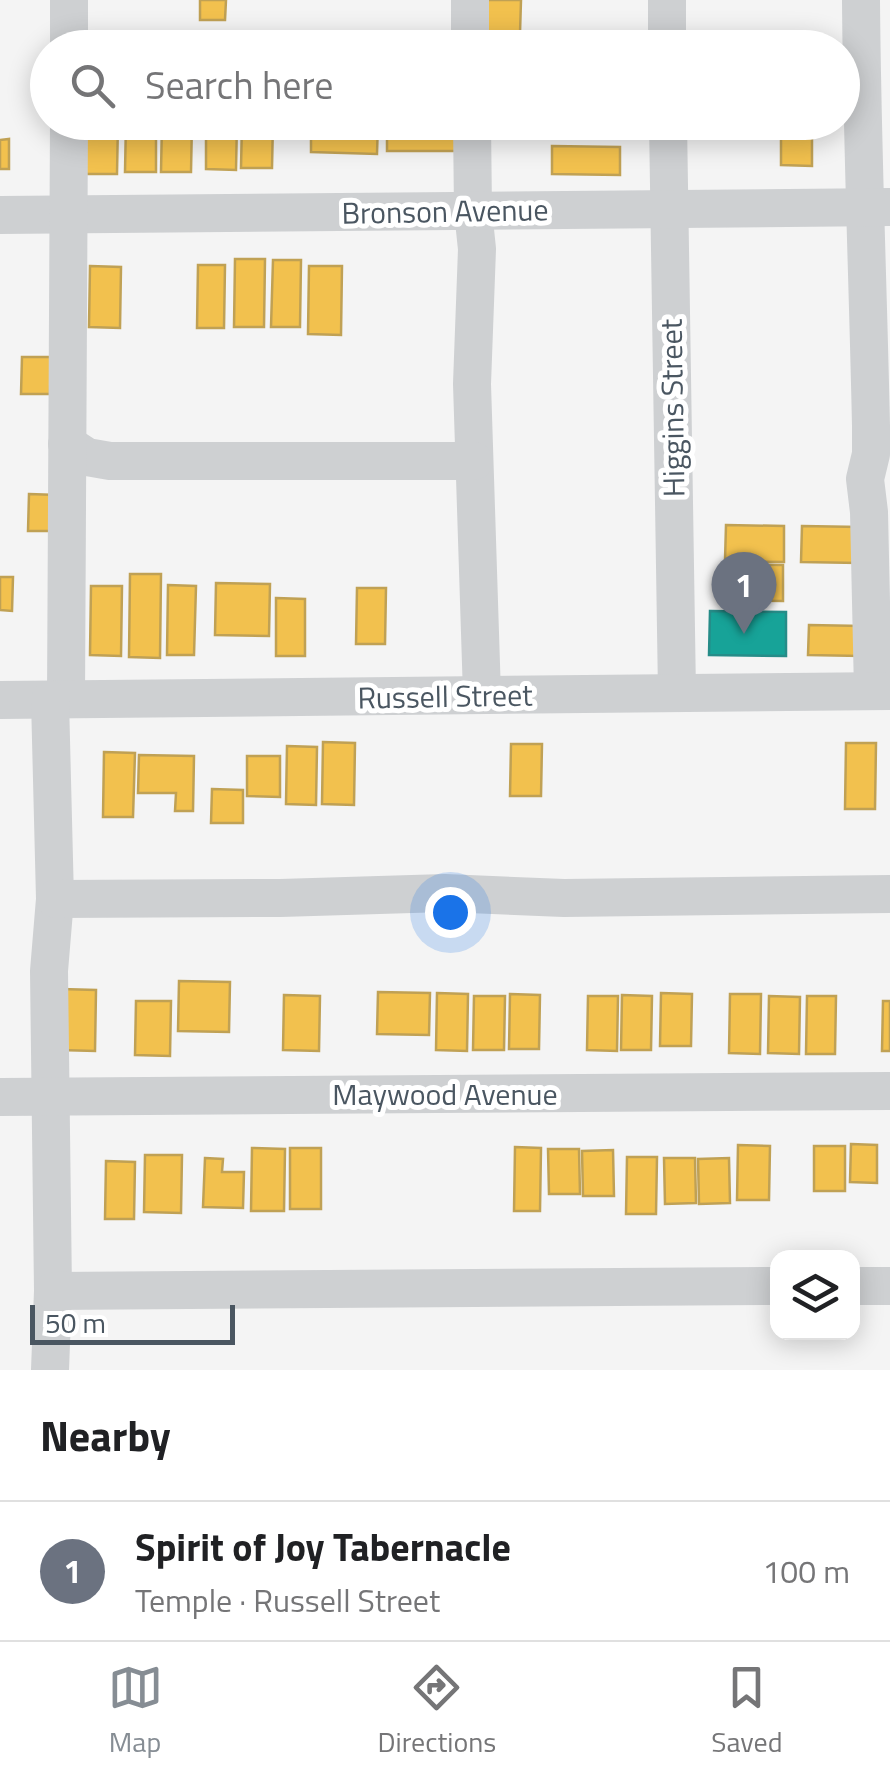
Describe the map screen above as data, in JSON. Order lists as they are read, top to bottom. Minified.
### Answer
{"streets":{"street":["Bronson Avenue","Higgins Street","Russell Street","Maywood Avenue"]},"crossings":[["Bronson Avenue","Higgins Street"],["Higgins Street","Russell Street"]],"scale_bar":"50 m","page":{"search":"Search here","pins":"1","scale":"50 m","heading":"Nearby","list":[{"mark":"1","name":"Spirit of Joy Tabernacle","note":"Temple · Russell Street","value":"100 m"}],"nav":["Map","Directions","Saved"]}}
